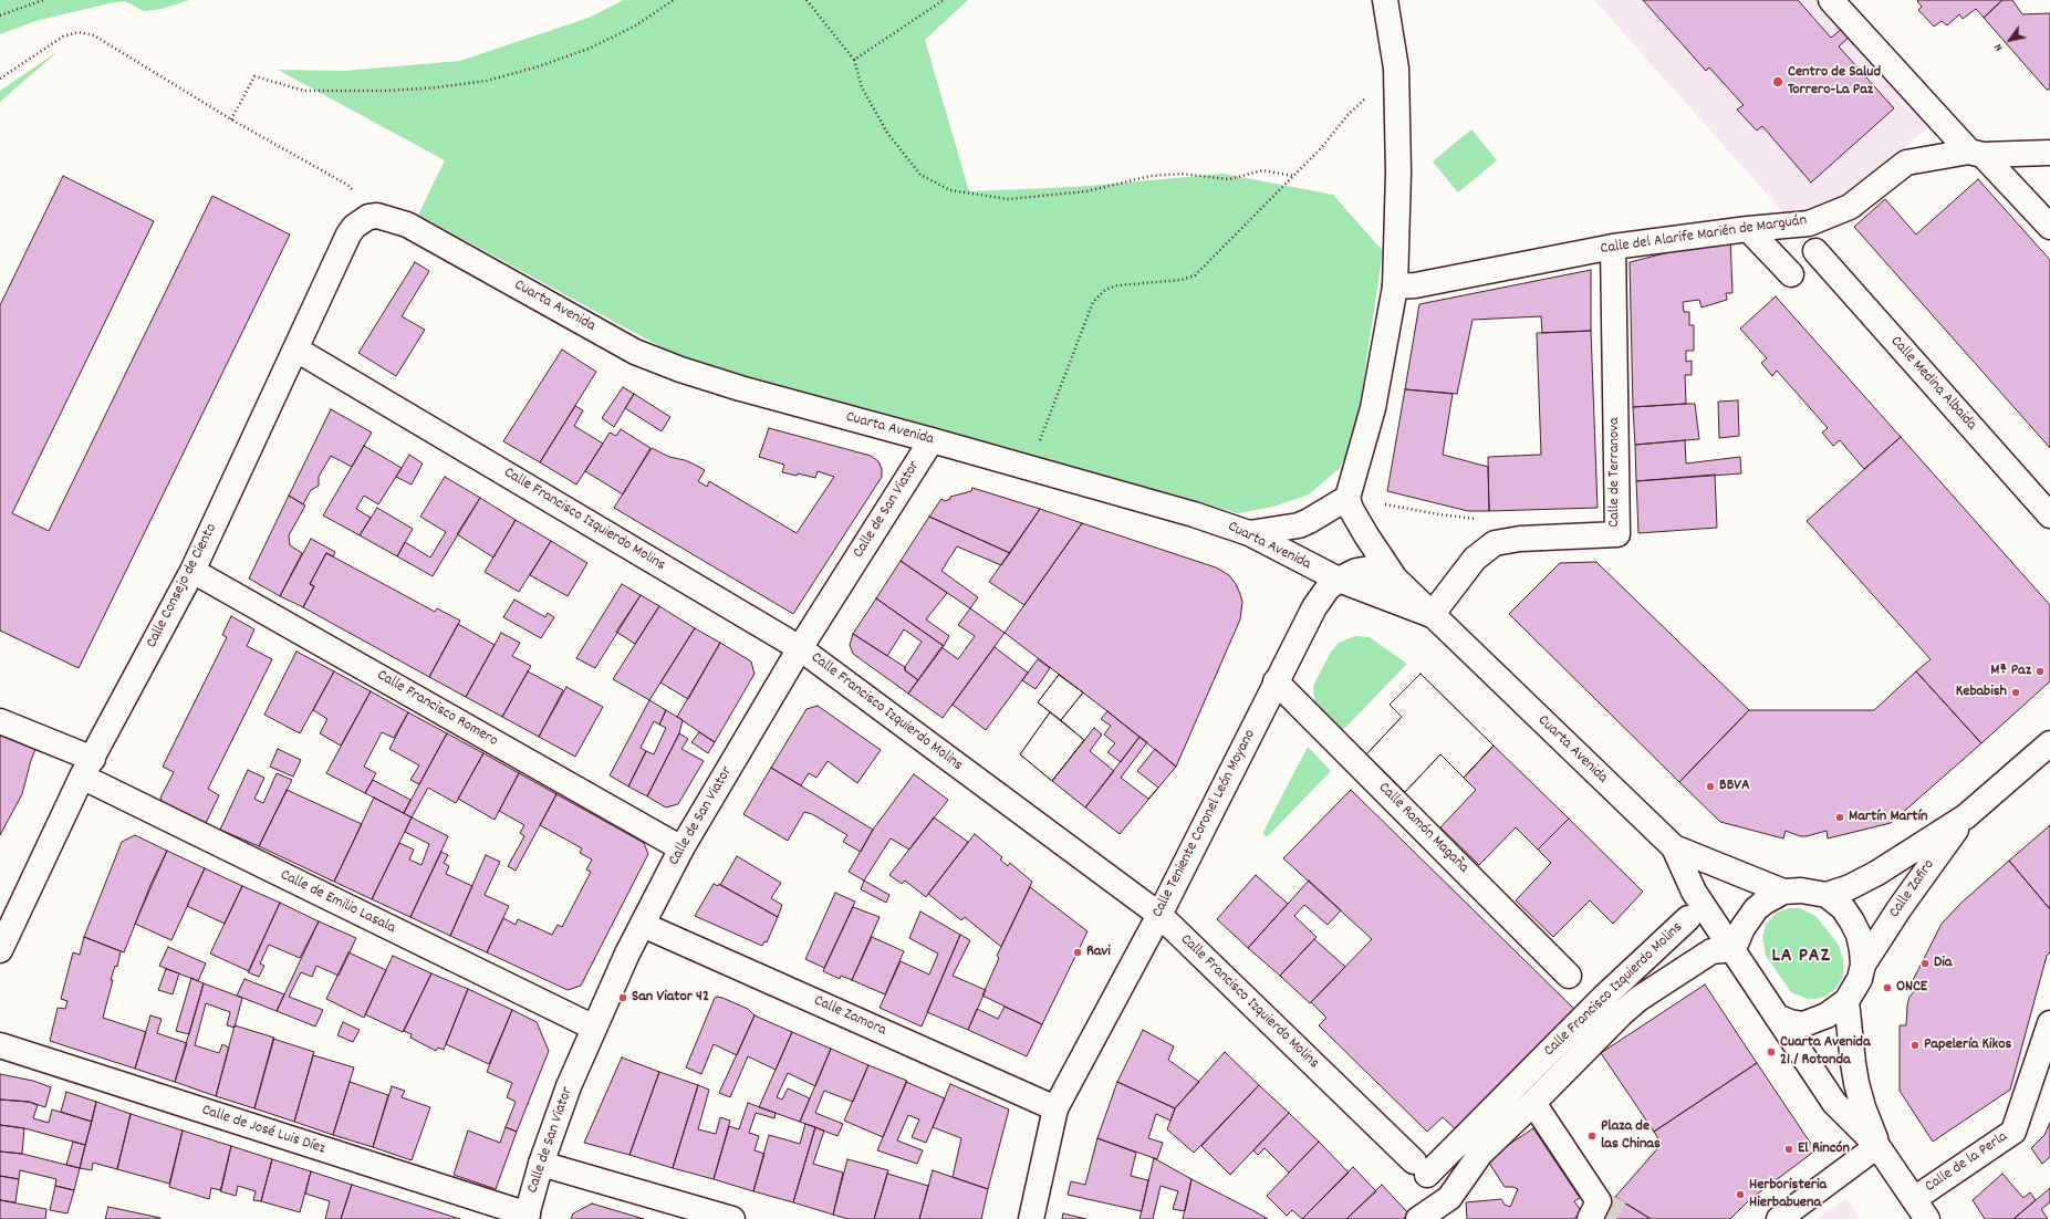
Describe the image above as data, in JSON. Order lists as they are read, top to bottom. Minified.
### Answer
{"streets":{"street":["Calle del Alarife Marién de Marguán","Cuarta Avenida","Calle Medina Albaida","Calle de Terranova","Calle de San Viator","Calle Francisco Izquierdo Molins","Calle Consejo de Ciento","Calle Francisco Romero","Calle Teniente Coronel León Moyano","Calle Ramón Magaña","Calle Zafiro","Calle de Emilio Lasala","Calle Zamora","Calle de José Luis Díez","Calle de la Perla"]},"crossings":[["Calle del Alarife Marién de Marguán","Calle de Terranova"],["Cuarta Avenida","Calle de Terranova"],["Cuarta Avenida","Calle de San Viator"],["Cuarta Avenida","Calle Consejo de Ciento"],["Cuarta Avenida","Calle Teniente Coronel León Moyano"],["Cuarta Avenida","Calle Zafiro"],["Calle de San Viator","Calle Francisco Izquierdo Molins"],["Calle de San Viator","Calle Francisco Romero"],["Calle de San Viator","Calle de Emilio Lasala"],["Calle de San Viator","Calle Zamora"],["Calle de San Viator","Calle de José Luis Díez"],["Calle Francisco Izquierdo Molins","Calle Consejo de Ciento"],["Calle Francisco Izquierdo Molins","Calle Teniente Coronel León Moyano"],["Calle Consejo de Ciento","Calle Francisco Romero"],["Calle Consejo de Ciento","Calle de Emilio Lasala"],["Calle Teniente Coronel León Moyano","Calle Ramón Magaña"],["Calle Teniente Coronel León Moyano","Calle Zamora"]],"districts":["LA PAZ"],"places":["Centro de Salud Torrero-La Paz","Mª Paz","Kebabish","BBVA","Martín Martín","Ravi","Dia","ONCE","San Viator 42","Papelería Kikos","Cuarta Avenida 21 / Rotonda","Plaza de las Chinas","El Rincón","Herboristeria Hierbabuena"],"north":"bottom left"}
